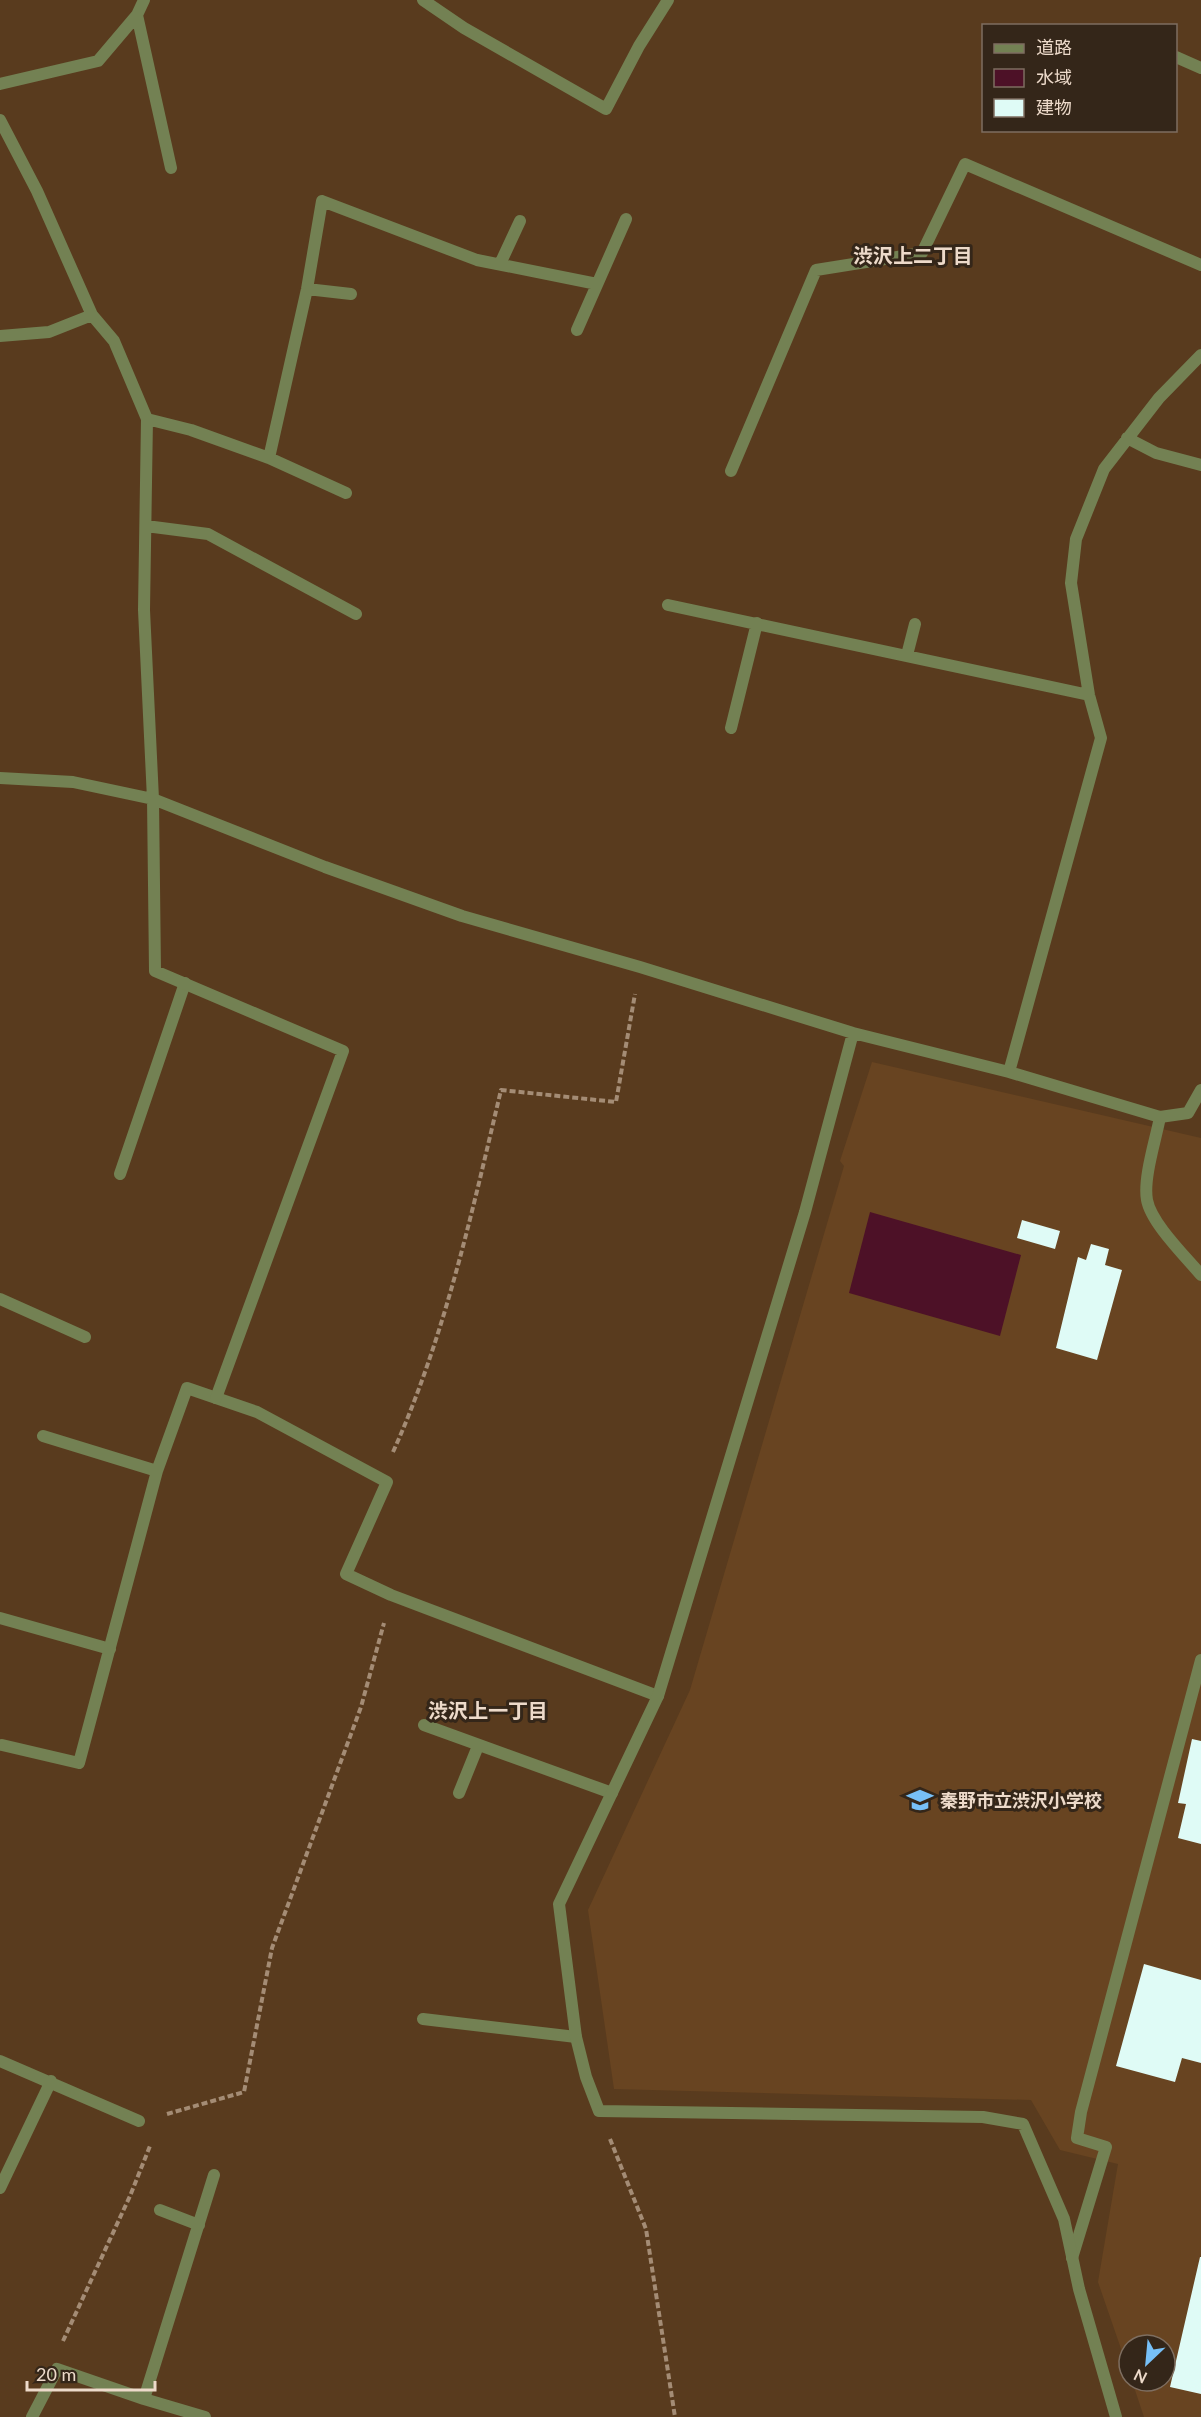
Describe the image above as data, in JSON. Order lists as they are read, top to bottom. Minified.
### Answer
{"districts":["渋沢上二丁目","渋沢上一丁目"],"places":{"school or university":["秦野市立渋沢小学校"]},"legend":["道路","水域","建物"],"scale_bar":"20 m","north":"bottom left"}
